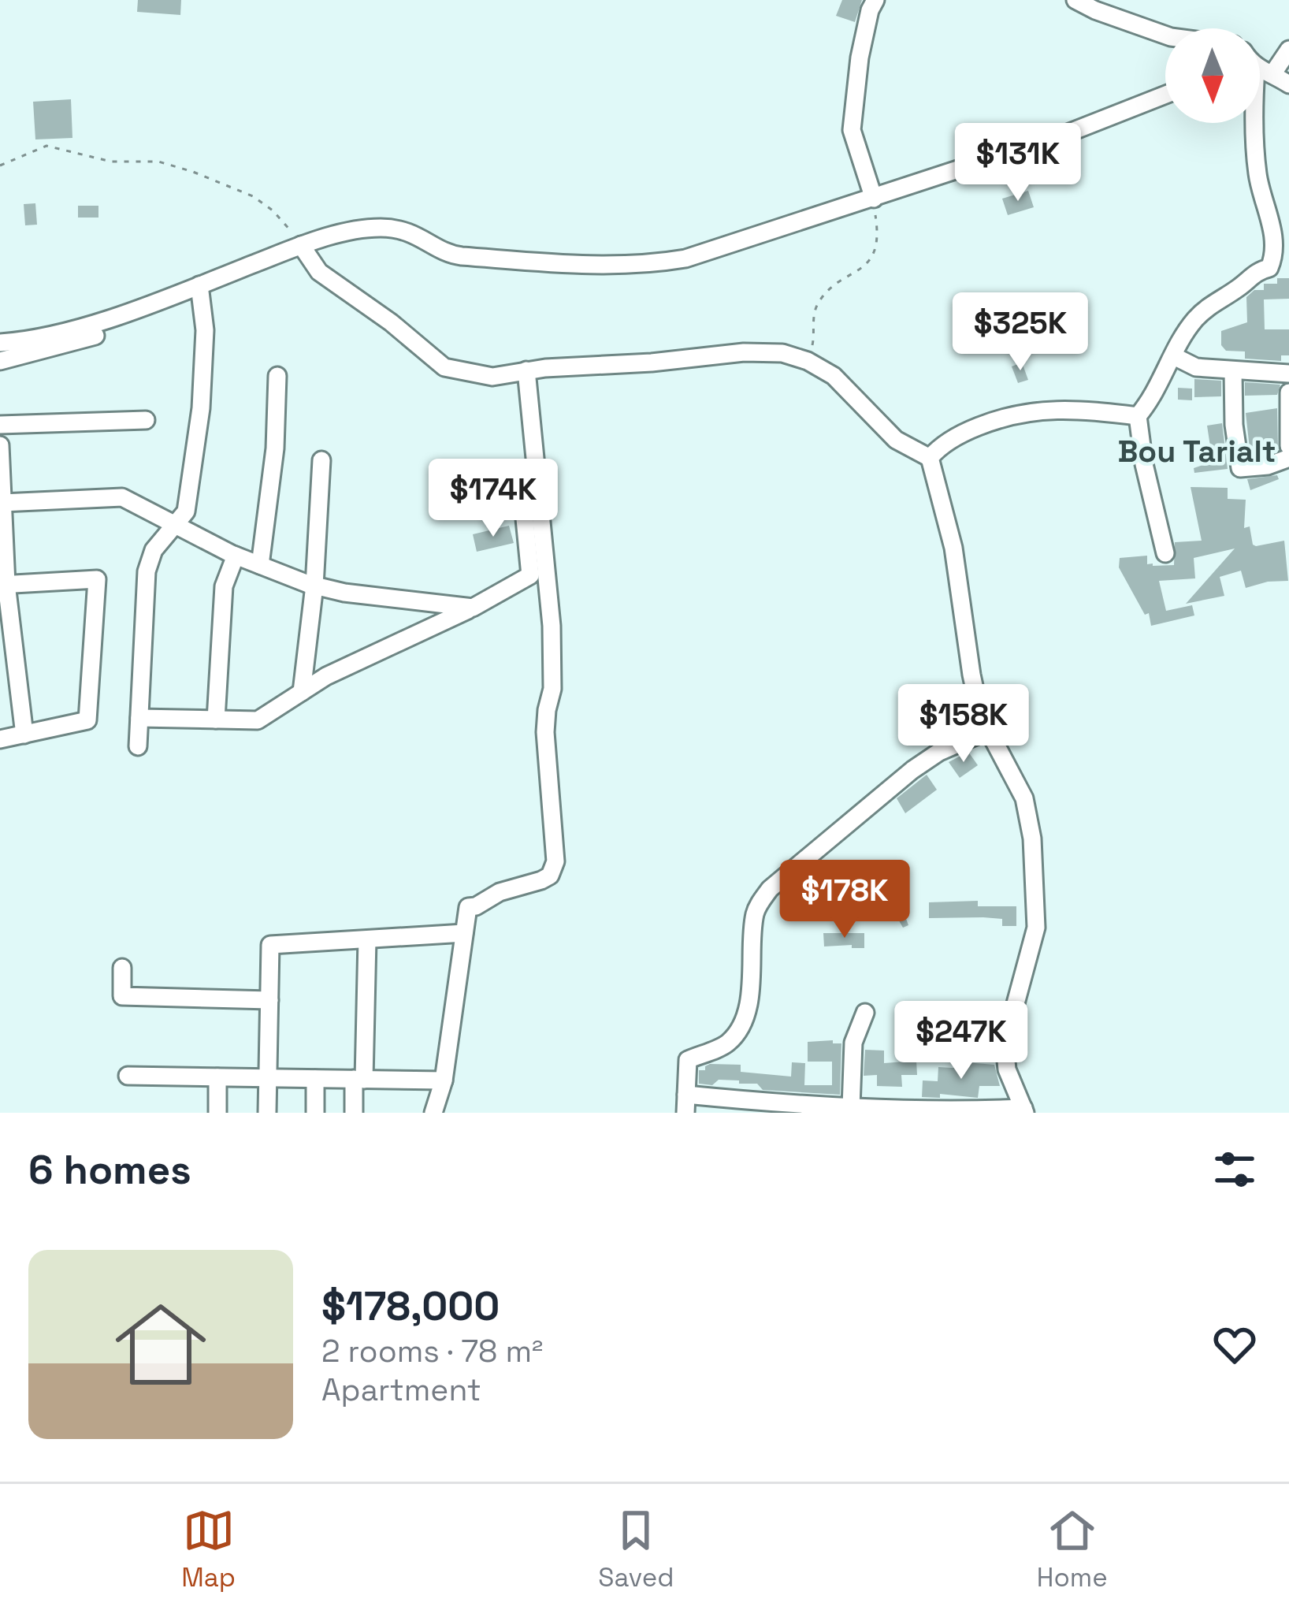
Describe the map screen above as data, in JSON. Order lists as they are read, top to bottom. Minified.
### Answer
{"districts":["Bou Tarialt"],"north":"bottom","page":{"price":["$131K","$325K","$174K","$158K","$178K","$247K"],"heading":"6 homes","list":[{"name":"$178,000","note":"2 rooms · 78 m² · Apartment"}],"tabs":["Map","Saved","Home"]}}
